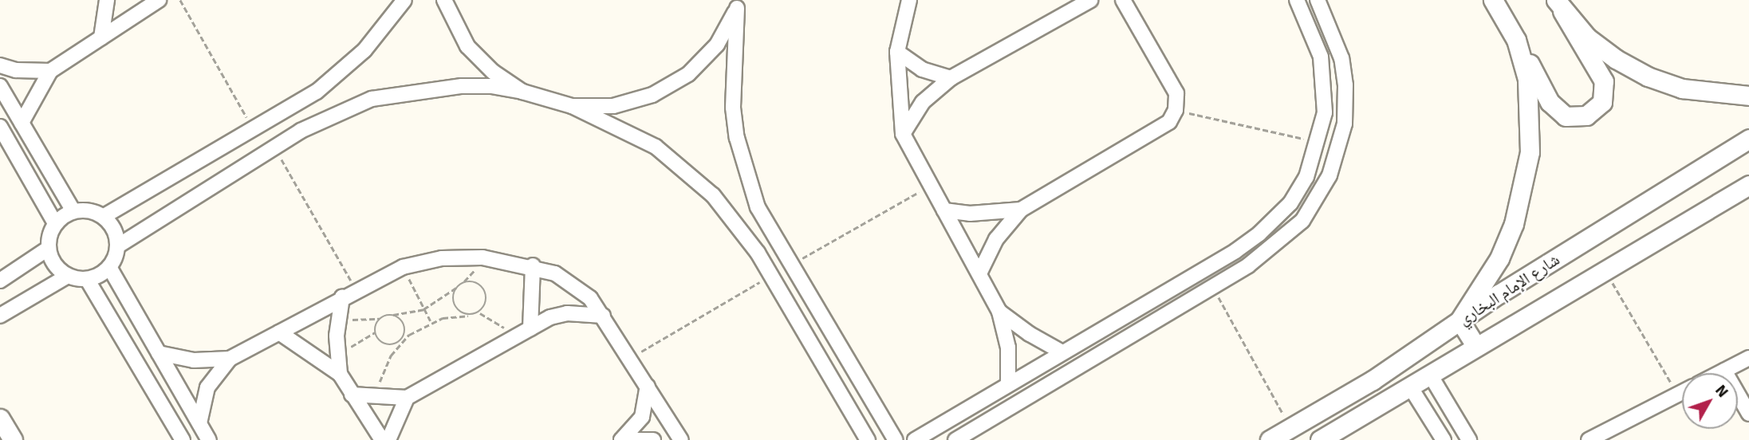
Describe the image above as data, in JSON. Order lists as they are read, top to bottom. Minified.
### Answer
{"streets":{"street":["شارع الإمام البخاري"]},"north":"top right"}
